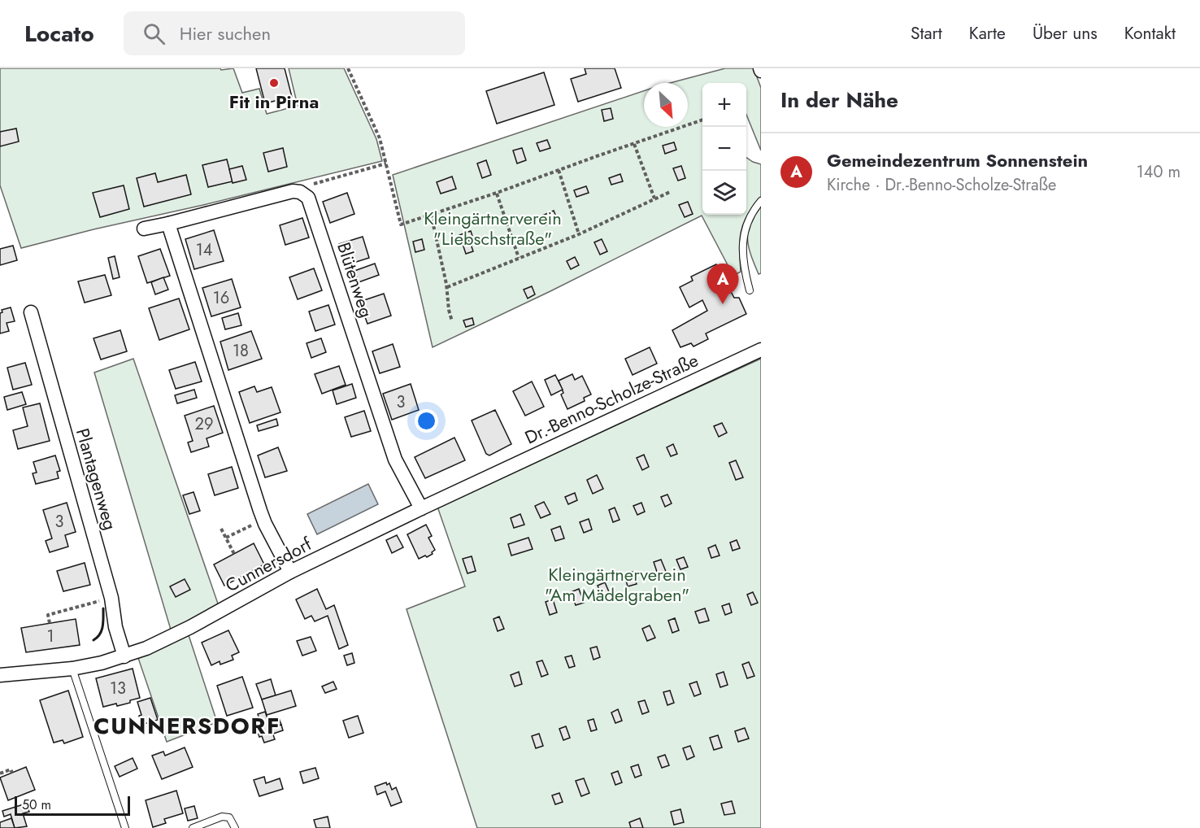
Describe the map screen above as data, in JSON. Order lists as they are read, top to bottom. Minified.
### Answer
{"streets":{"street":["Blütenweg","Dr.-Benno-Scholze-Straße","Plantagenweg","Cunnersdorf"]},"crossings":[["Blütenweg","Cunnersdorf"],["Dr.-Benno-Scholze-Straße","Cunnersdorf"],["Plantagenweg","Cunnersdorf"]],"districts":["CUNNERSDORF"],"parks":["Kleingärtnerverein \"Liebschstraße\"","Kleingärtnerverein \"Am Mädelgraben\""],"places":["Fit in Pirna"],"house_numbers":["14","16","18","3","29","3","1","13"],"scale_bar":"50 m","north":"bottom right","page":{"header":"Locato","search":"Hier suchen","nav":["Start","Karte","Über uns","Kontakt"],"heading":"In der Nähe","map_buttons":["+","−"],"list":[{"mark":"A","name":"Gemeindezentrum Sonnenstein","note":"Kirche · Dr.-Benno-Scholze-Straße","value":"140 m"}],"pins":"A","scale":"50 m"}}
